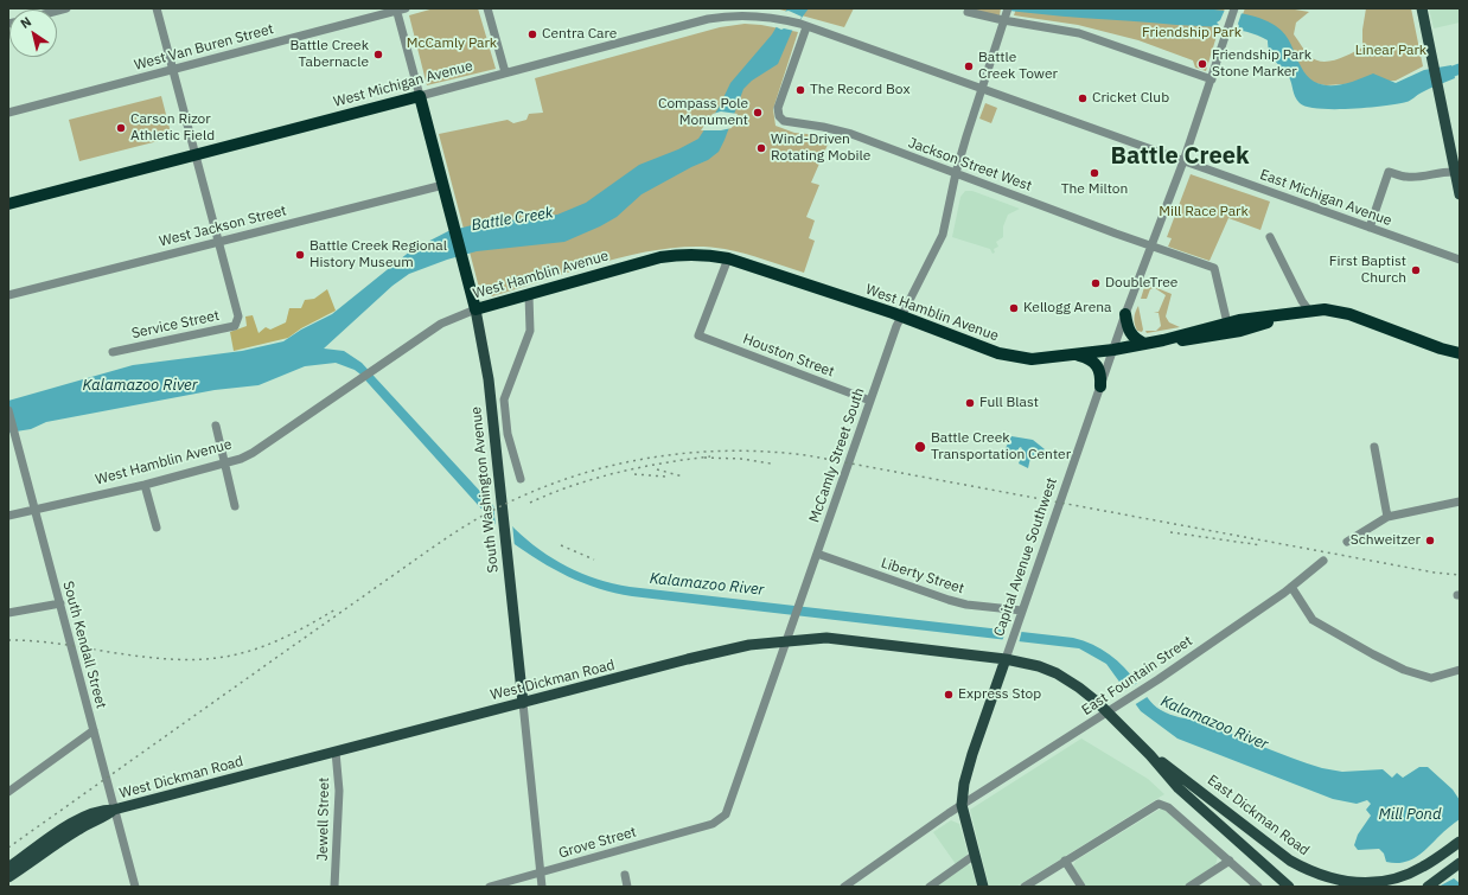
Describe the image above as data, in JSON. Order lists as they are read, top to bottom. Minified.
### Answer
{"streets":{"highway":["West Michigan Avenue","West Hamblin Avenue","South Washington Avenue"],"main road":["Capital Avenue Southwest","West Dickman Road","East Dickman Road"],"street":["West Van Buren Street","Jackson Street West","East Michigan Avenue","West Jackson Street","Service Street","Houston Street","McCamly Street South","Liberty Street","South Kendall Street","East Fountain Street","Jewell Street","Grove Street"]},"crossings":[["West Michigan Avenue","Jackson Street West"],["West Michigan Avenue","East Michigan Avenue"],["West Michigan Avenue","McCamly Street South"],["West Michigan Avenue","South Washington Avenue"],["West Michigan Avenue","Capital Avenue Southwest"],["Jackson Street West","West Hamblin Avenue"],["Jackson Street West","McCamly Street South"],["Jackson Street West","Capital Avenue Southwest"],["East Michigan Avenue","Capital Avenue Southwest"],["West Jackson Street","Service Street"],["West Jackson Street","South Washington Avenue"],["West Hamblin Avenue","Houston Street"],["West Hamblin Avenue","McCamly Street South"],["West Hamblin Avenue","South Washington Avenue"],["West Hamblin Avenue","Capital Avenue Southwest"],["West Hamblin Avenue","South Kendall Street"],["Houston Street","McCamly Street South"],["McCamly Street South","Liberty Street"],["McCamly Street South","West Dickman Road"],["McCamly Street South","Grove Street"],["South Washington Avenue","West Dickman Road"],["South Washington Avenue","Grove Street"],["Capital Avenue Southwest","Liberty Street"],["Capital Avenue Southwest","East Fountain Street"],["Capital Avenue Southwest","West Dickman Road"],["Capital Avenue Southwest","East Dickman Road"],["South Kendall Street","West Dickman Road"],["East Fountain Street","East Dickman Road"],["West Dickman Road","East Dickman Road"],["West Dickman Road","Jewell Street"]],"districts":["Battle Creek"],"water":["Battle Creek","Kalamazoo River","Mill Pond"],"parks":["Friendship Park","McCamly Park","Linear Park","Mill Race Park"],"places":["Centra Care","Battle Creek Tabernacle","Friendship Park Stone Marker","Battle Creek Tower","The Record Box","Cricket Club","Compass Pole Monument","Carson Rizor Athletic Field","Wind-Driven Rotating Mobile","The Milton","Battle Creek Regional History Museum","First Baptist Church","DoubleTree","Kellogg Arena","Full Blast","Battle Creek Transportation Center","Schweitzer","Express Stop"],"north":"top left"}
